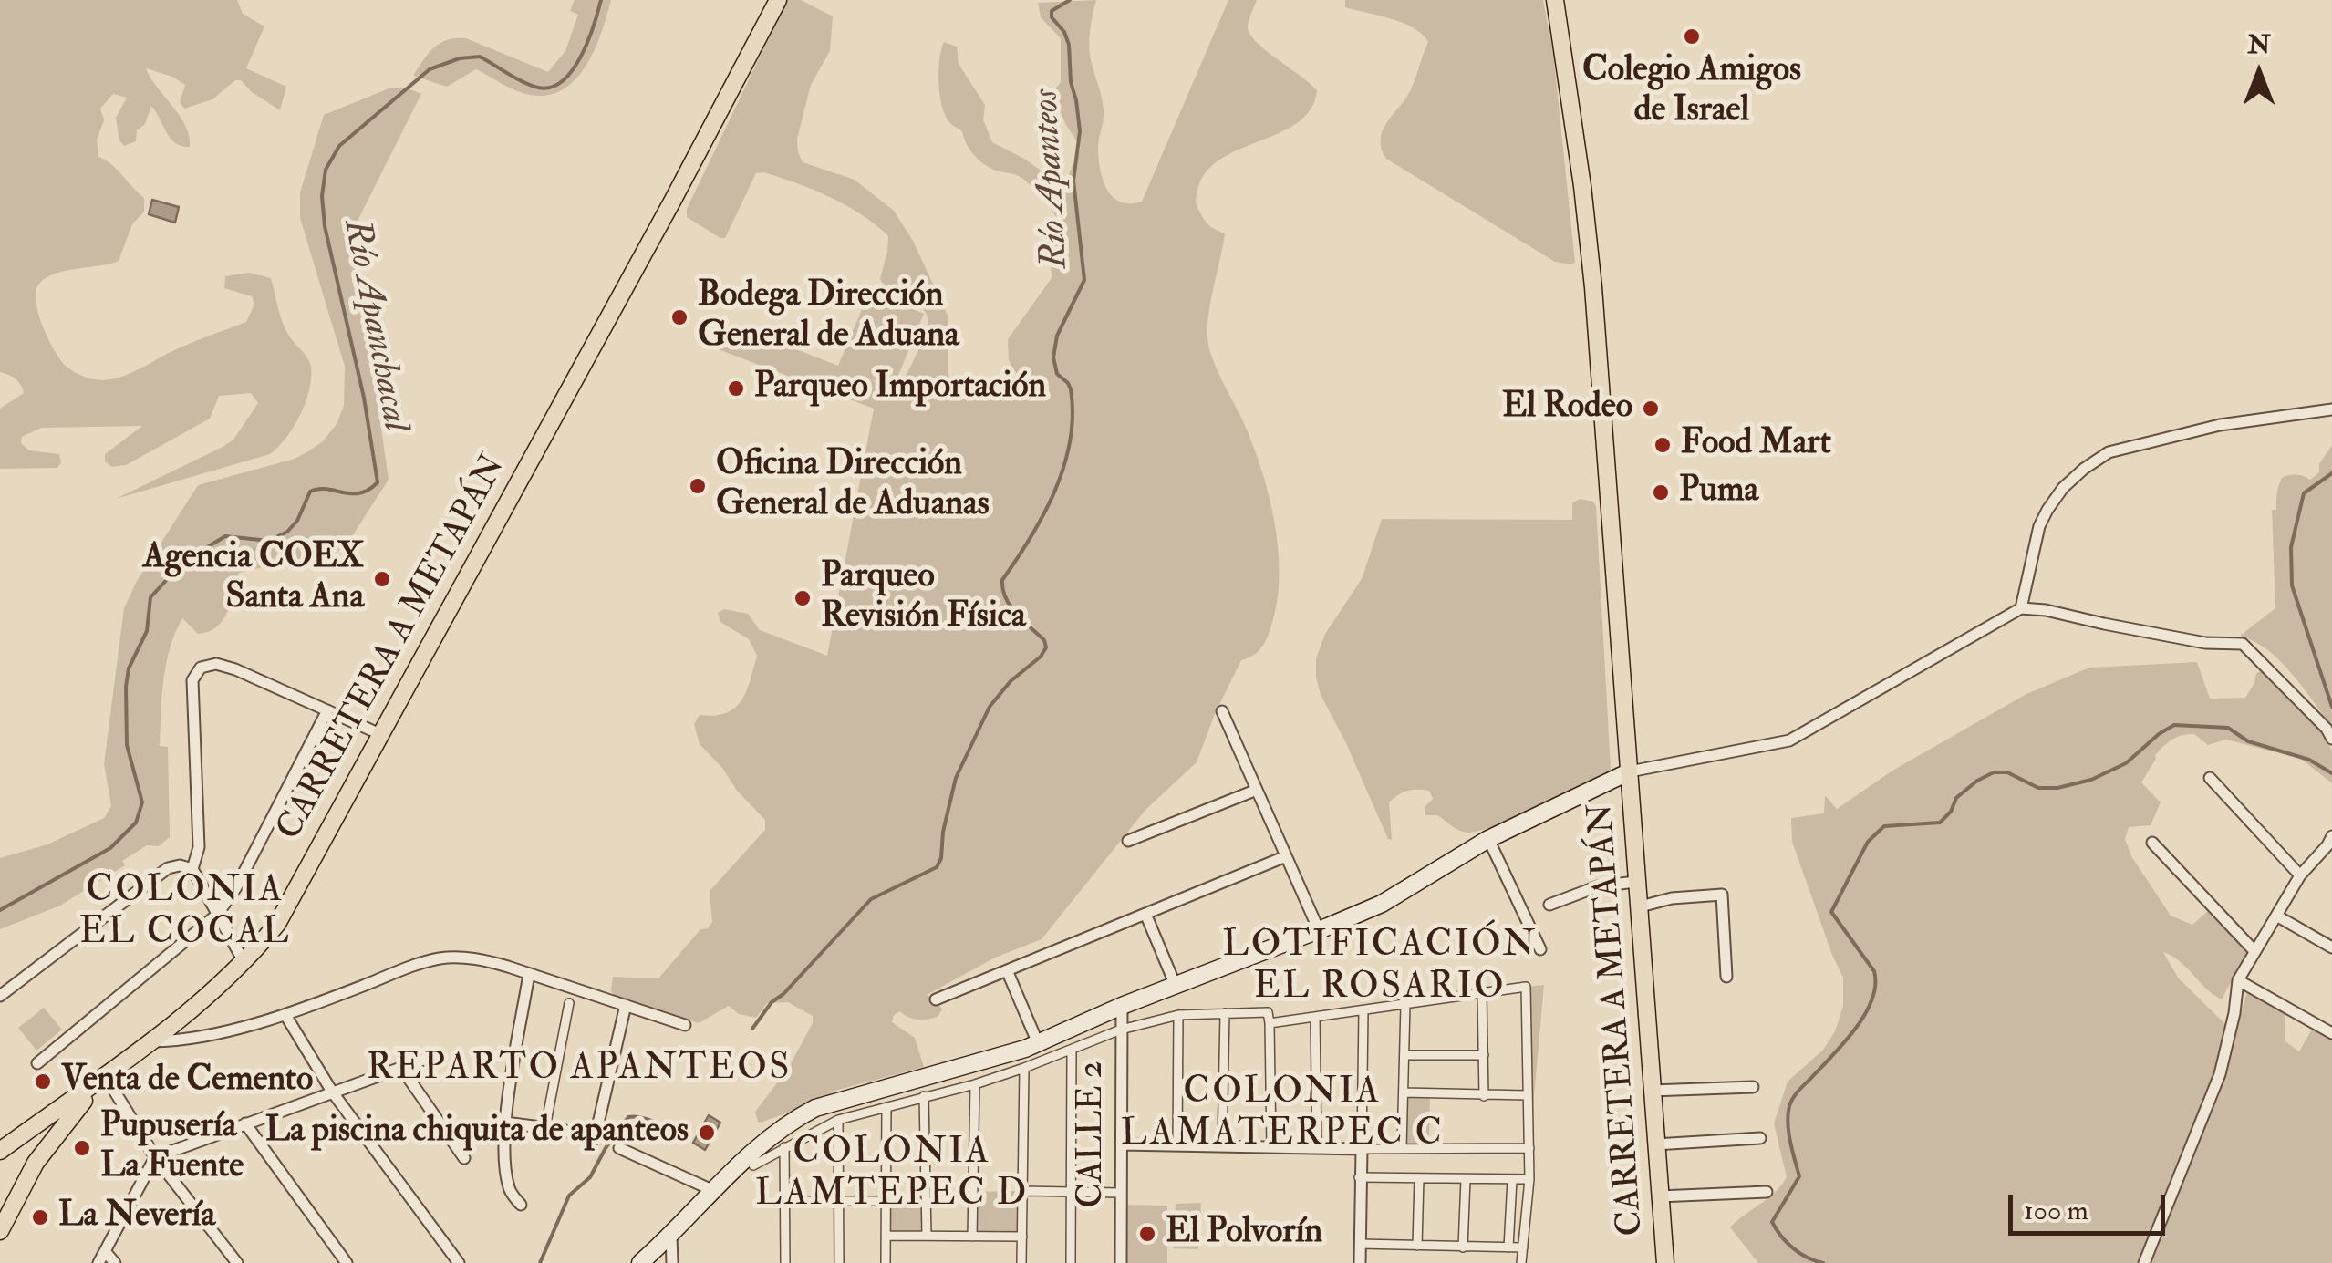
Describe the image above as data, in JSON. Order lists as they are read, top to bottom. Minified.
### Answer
{"streets":{"main road":["CARRETERA A METAPÁN"],"street":["CALLE 2"]},"districts":["COLONIA EL COCAL","LOTIFICACIÓN EL ROSARIO","REPARTO APANTEOS","COLONIA LAMATERPEC C","COLONIA LAMTEPEC D"],"water":["Río Apanteos","Río Apanchacal"],"places":["Colegio Amigos de Israel","Bodega Dirección General de Aduana","Parqueo Importación","El Rodeo","Food Mart","Oficina Dirección General de Aduanas","Puma","Agencia COEX Santa Ana","Parqueo Revisión Física","Venta de Cemento","La piscina chiquita de apanteos","Pupusería La Fuente","La Nevería","El Polvorín"],"scale_bar":"100 m","north":"top"}
